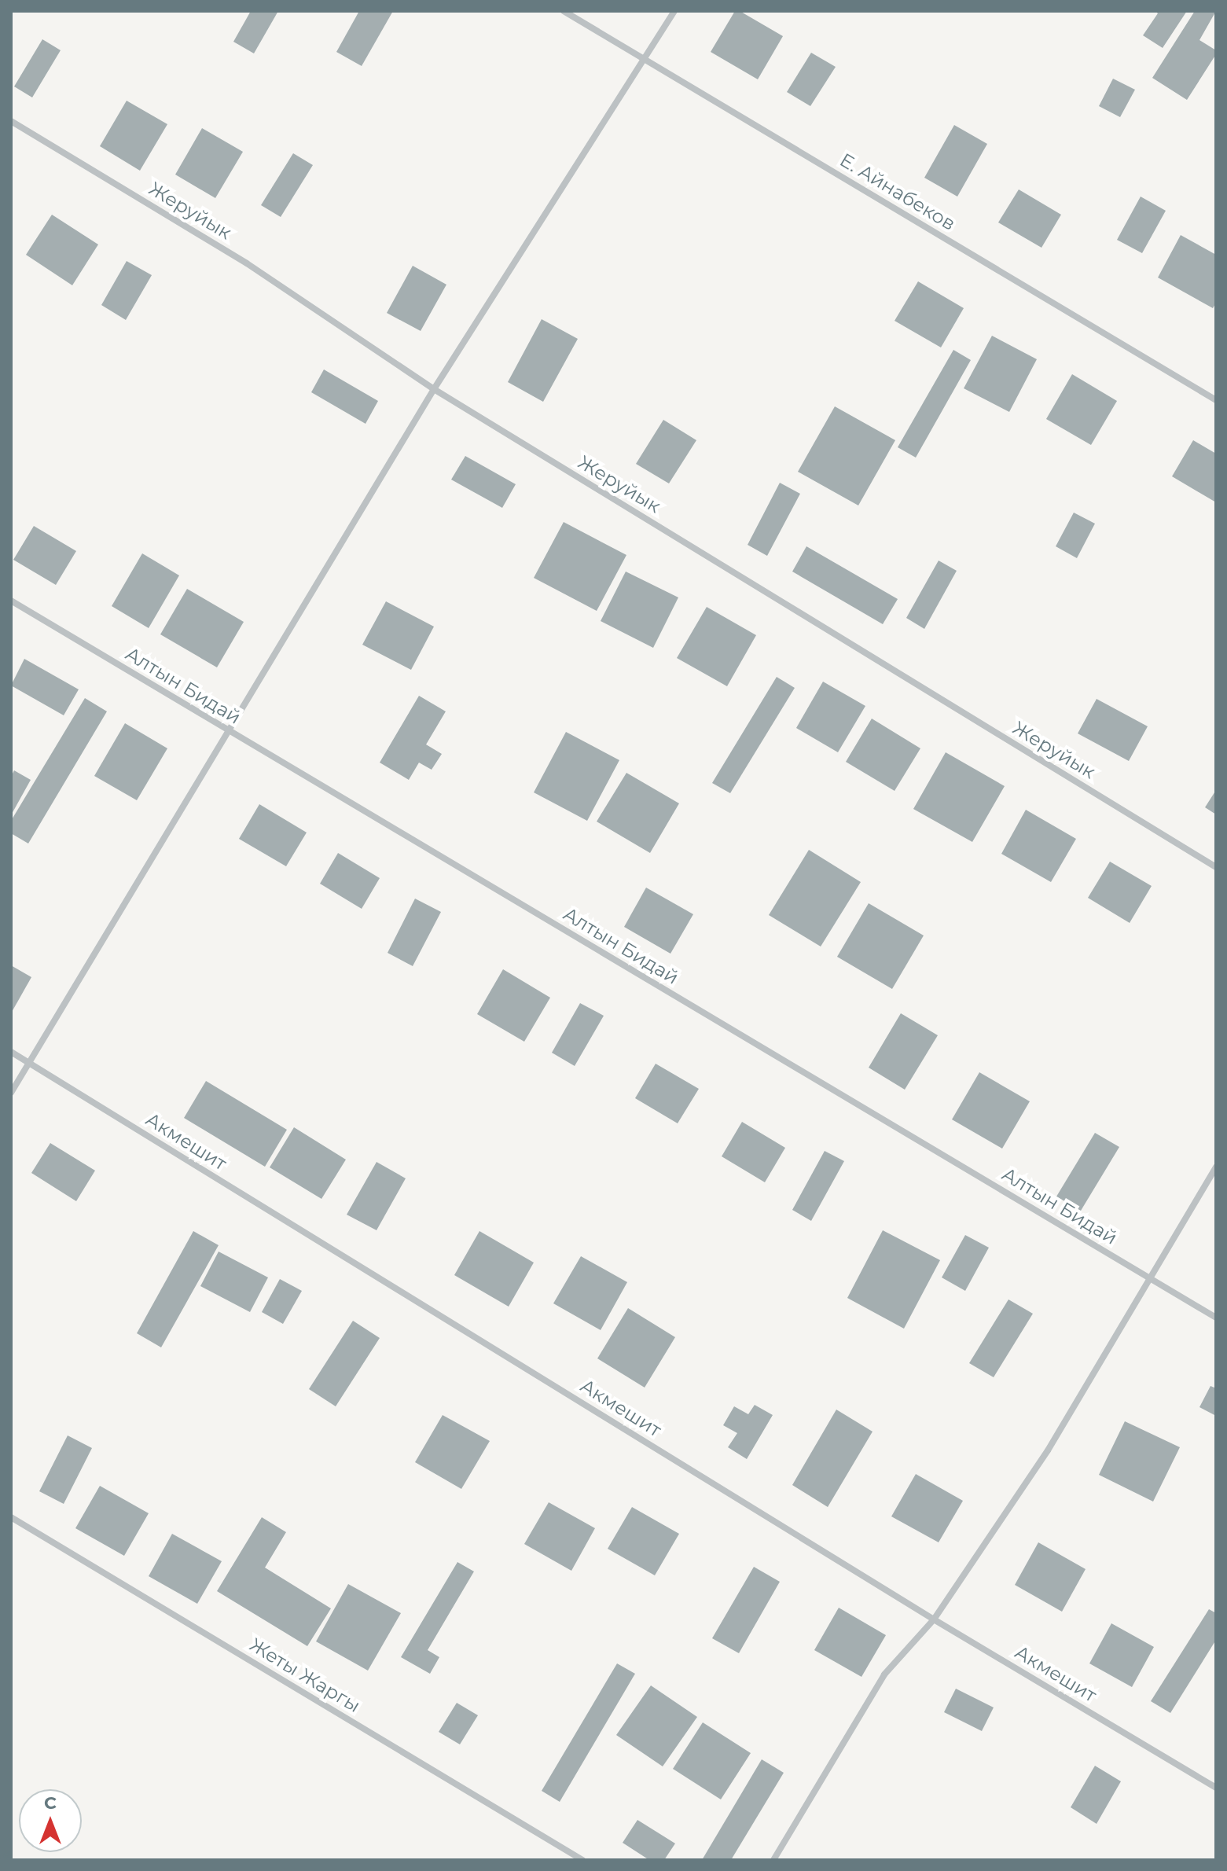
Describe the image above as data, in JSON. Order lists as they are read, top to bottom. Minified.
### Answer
{"streets":{"street":["Е. Айнабеков","Жеруйык","Алтын Бидай","Акмешит","Жеты Жаргы"]},"north":"top"}
